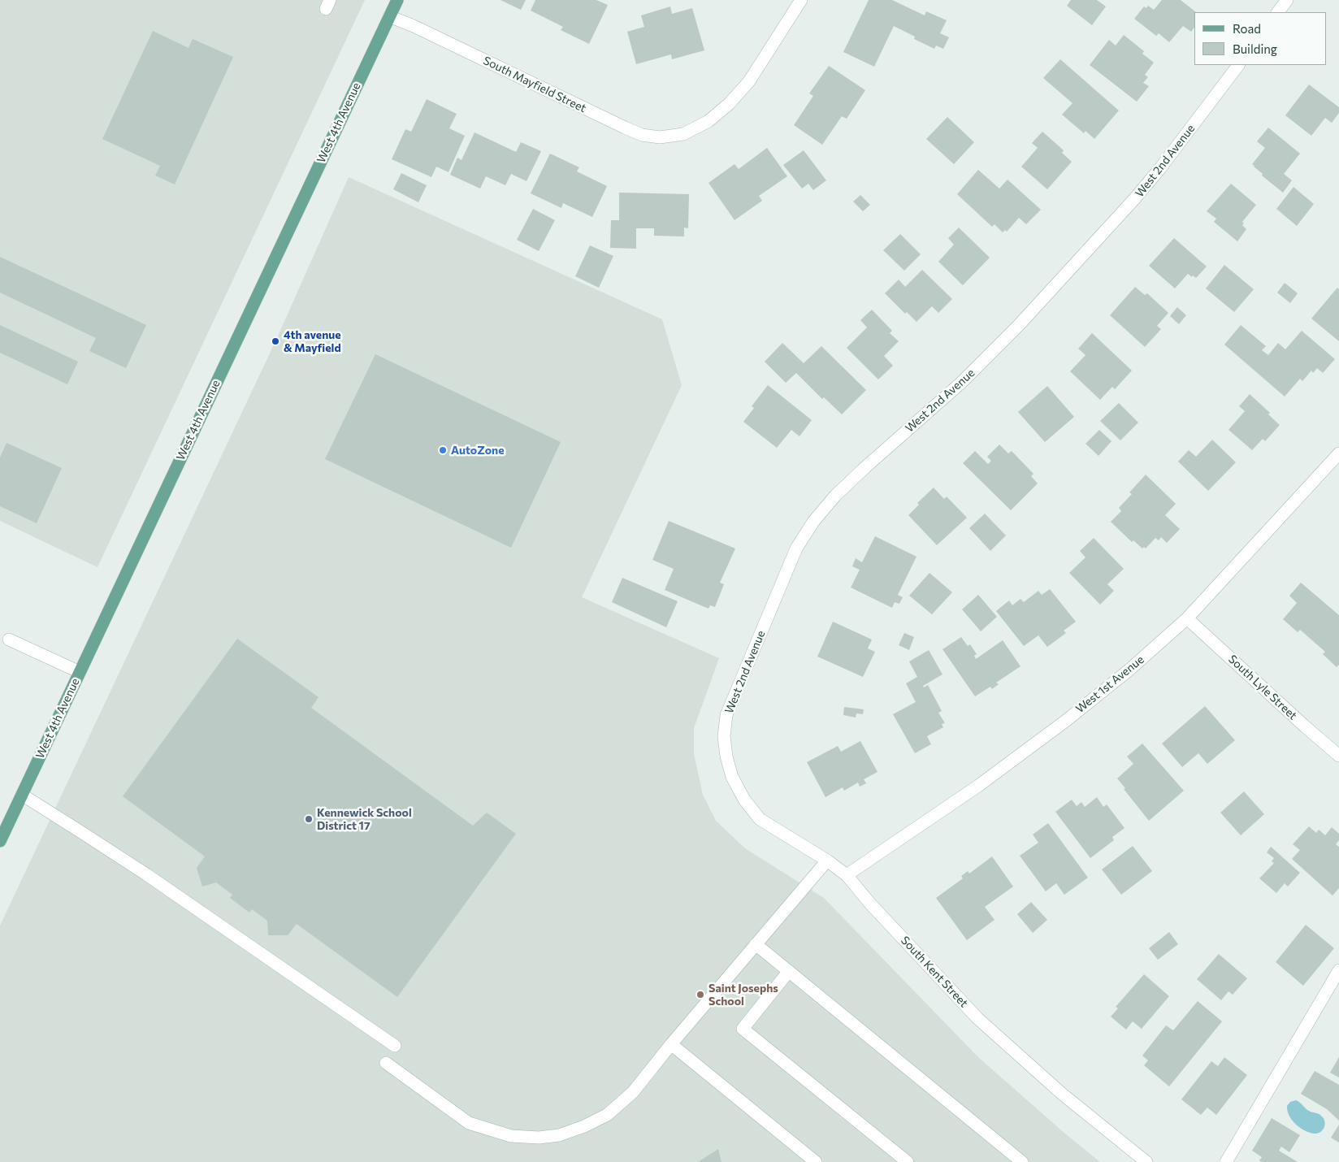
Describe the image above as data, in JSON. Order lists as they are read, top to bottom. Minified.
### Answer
{"streets":{"main road":["West 4th Avenue"],"street":["South Mayfield Street","West 2nd Avenue","West 1st Avenue","South Lyle Street","South Kent Street"]},"crossings":[["South Mayfield Street","West 4th Avenue"],["West 2nd Avenue","South Kent Street"],["West 1st Avenue","South Lyle Street"],["West 1st Avenue","South Kent Street"]],"places":["4th avenue & Mayfield","AutoZone","Kennewick School District 17","Saint Josephs School"],"legend":["Road","Building"]}
